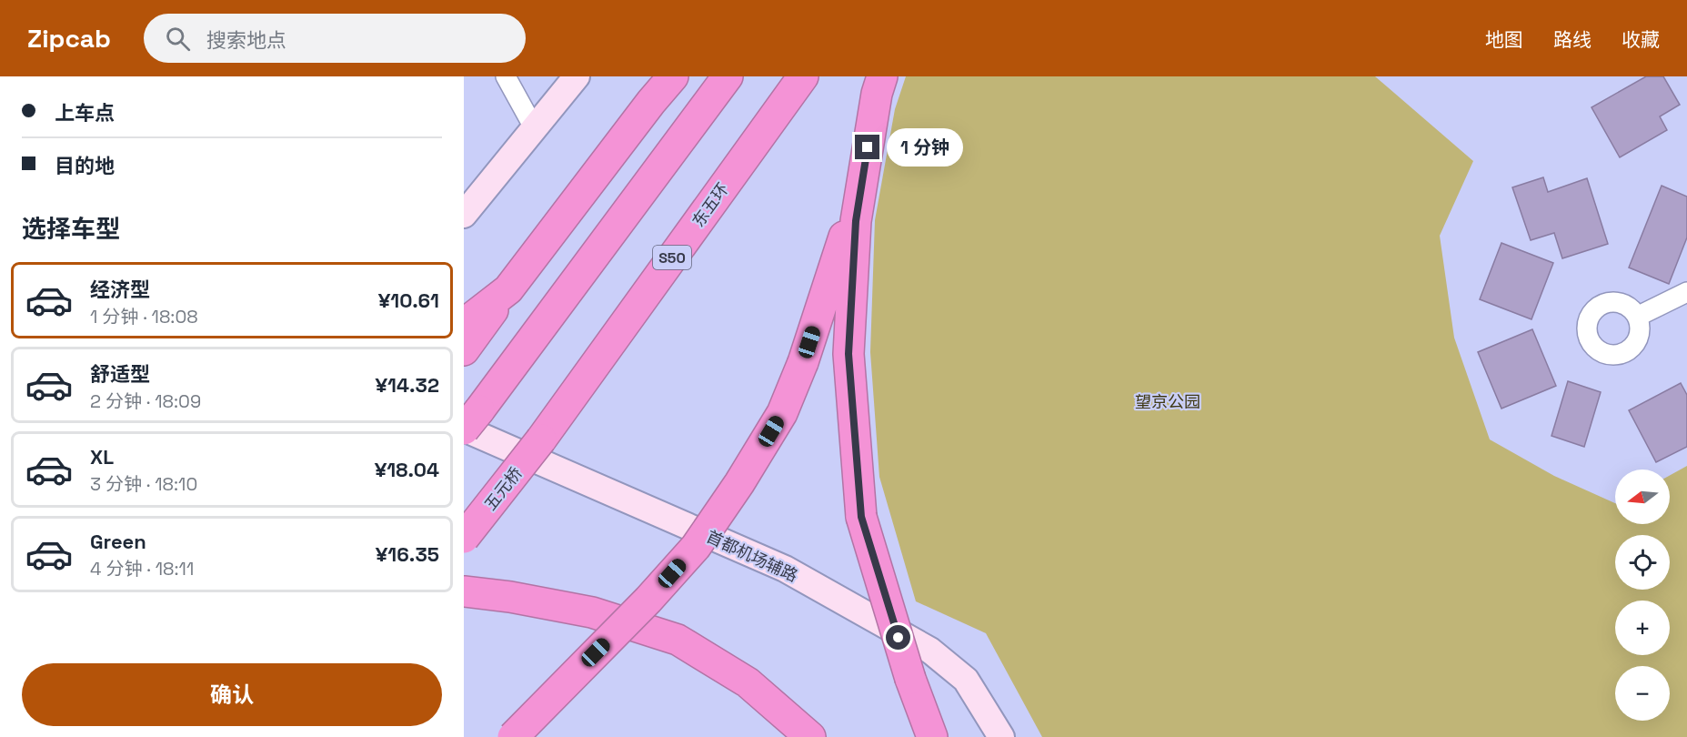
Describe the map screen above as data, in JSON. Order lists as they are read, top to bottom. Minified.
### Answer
{"streets":{"highway":["东五环","S50","五元桥"],"street":["首都机场辅路"]},"crossings":[["东五环","五元桥"]],"parks":["望京公园"],"north":"left","page":{"header":"Zipcab","search":"搜索地点","nav":["地图","路线","收藏"],"banner":["上车点","目的地"],"bubble":"1 分钟","heading":"选择车型","list":[{"name":"经济型","note":"1 分钟 · 18:08","value":"¥10.61"},{"name":"舒适型","note":"2 分钟 · 18:09","value":"¥14.32"},{"name":"XL","note":"3 分钟 · 18:10","value":"¥18.04"},{"name":"Green","note":"4 分钟 · 18:11","value":"¥16.35"}],"map_buttons":["+","−"],"buttons":"确认"}}
